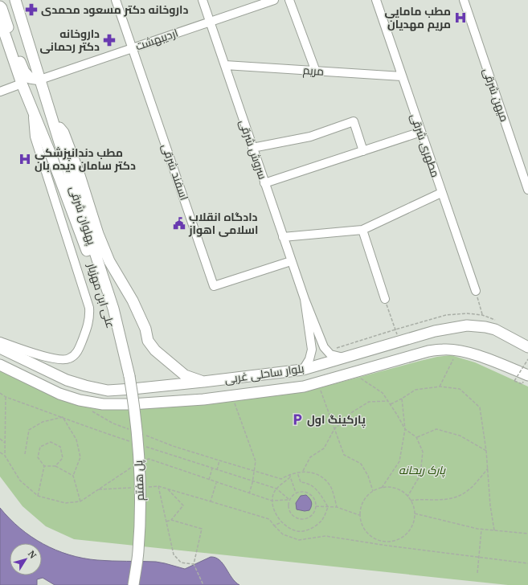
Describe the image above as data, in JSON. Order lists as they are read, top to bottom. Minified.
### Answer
{"streets":{"main road":["پهلوان شرقی","علی ابن مهزیار","بلوار ساحلی غربی","پل هفتم"],"street":["اردیبهشت","مریم","میهن شرقی","مطهری شرقی","سروش شرقی","اسفند شرقی"]},"crossings":[["اردیبهشت","سروش شرقی"],["اردیبهشت","اسفند شرقی"],["اردیبهشت","پهلوان شرقی"],["مریم","مطهری شرقی"],["مریم","سروش شرقی"],["سروش شرقی","اسفند شرقی"],["پهلوان شرقی","علی ابن مهزیار"],["پهلوان شرقی","پل هفتم"],["علی ابن مهزیار","پل هفتم"]],"parks":["پارک ریحانه"],"places":{"pharmacy":["داروخانه دکتر مسعود محمدی","داروخانه دکتر رحمانی"],"hospital":["مطب مامایی مریم مهدیان","مطب دندانپزشکی دکتر سامان دیده بان"],"public building":["دادگاه انقلاب اسلامی اهواز"],"parking":["پارکینگ اول"]},"north":"top right"}
